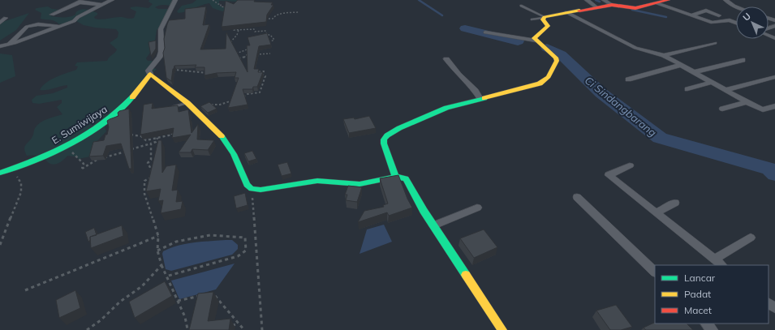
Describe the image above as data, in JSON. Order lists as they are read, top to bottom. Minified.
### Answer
{"streets":{"street":["E. Sumiwijaya"]},"water":["Ci Sindangbarang"],"legend":["Lancar","Padat","Macet"],"north":"top left"}
